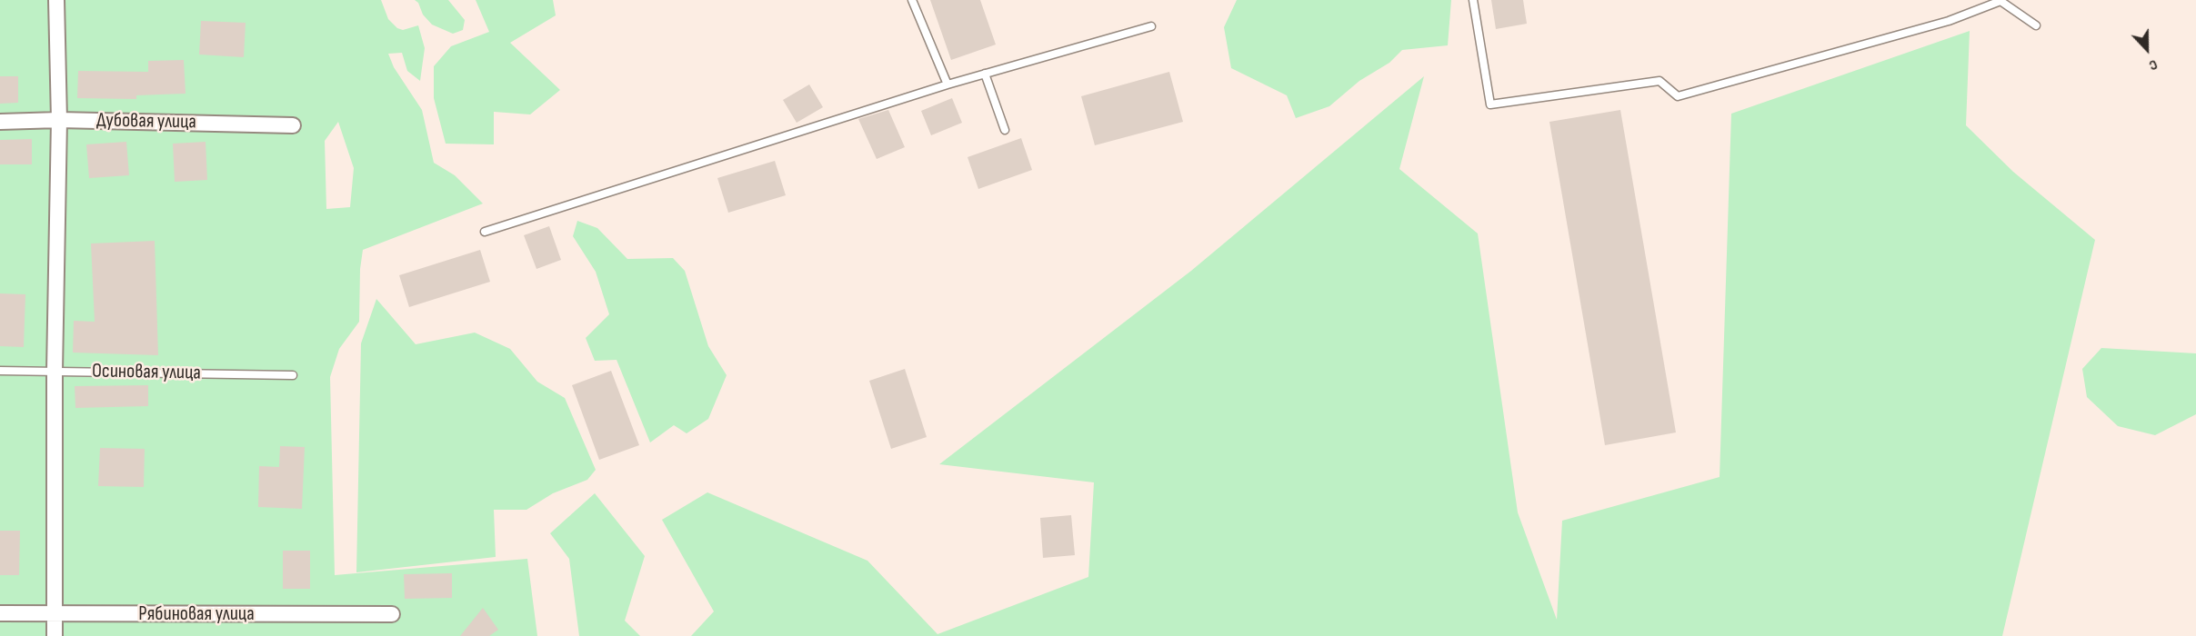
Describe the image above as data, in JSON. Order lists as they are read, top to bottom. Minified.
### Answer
{"streets":{"street":["Дубовая улица","Рябиновая улица"],"lane":["Осиновая улица"]},"north":"bottom"}
